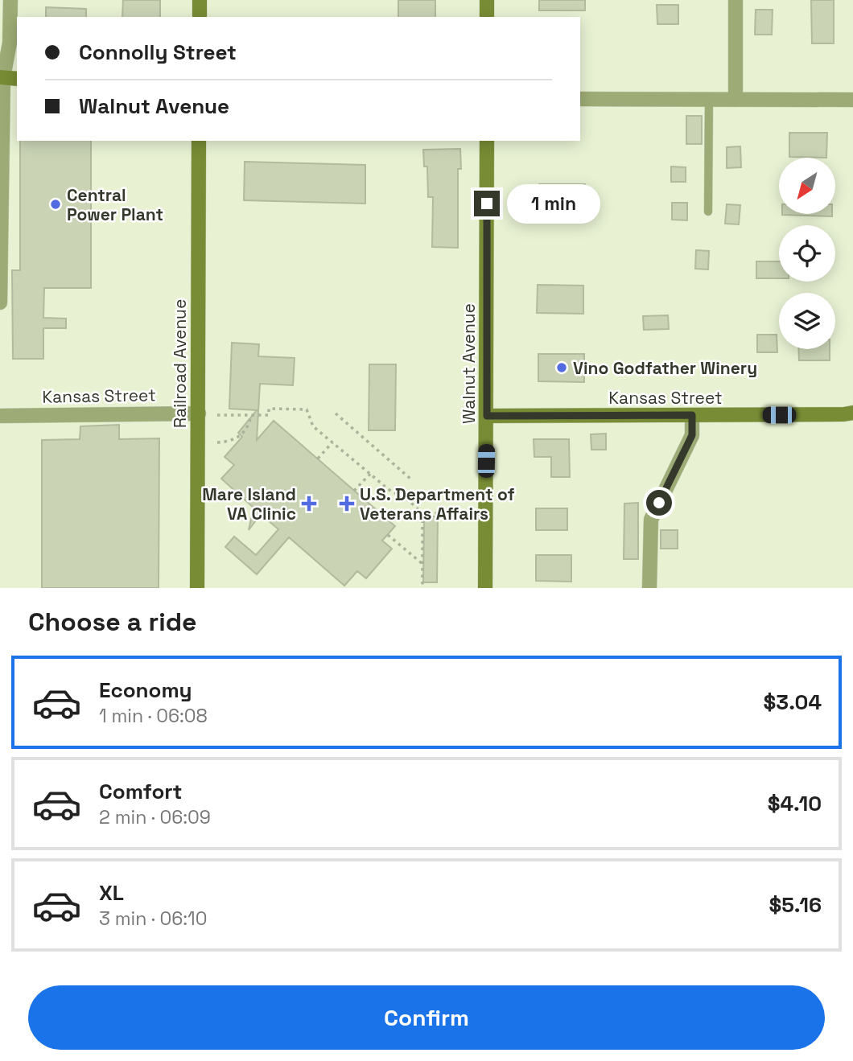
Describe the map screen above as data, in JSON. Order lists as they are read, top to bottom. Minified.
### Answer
{"streets":{"street":["Railroad Avenue","Walnut Avenue","Kansas Street"]},"crossings":[["Railroad Avenue","Kansas Street"],["Walnut Avenue","Kansas Street"]],"places":{"other":["Central Power Plant","Vino Godfather Winery"],"health":["Mare Island VA Clinic","U.S. Department of Veterans Affairs"]},"north":"bottom left","page":{"banner":["Connolly Street","Walnut Avenue"],"bubble":"1 min","heading":"Choose a ride","list":[{"name":"Economy","note":"1 min · 06:08","value":"$3.04"},{"name":"Comfort","note":"2 min · 06:09","value":"$4.10"},{"name":"XL","note":"3 min · 06:10","value":"$5.16"}],"buttons":"Confirm"}}
